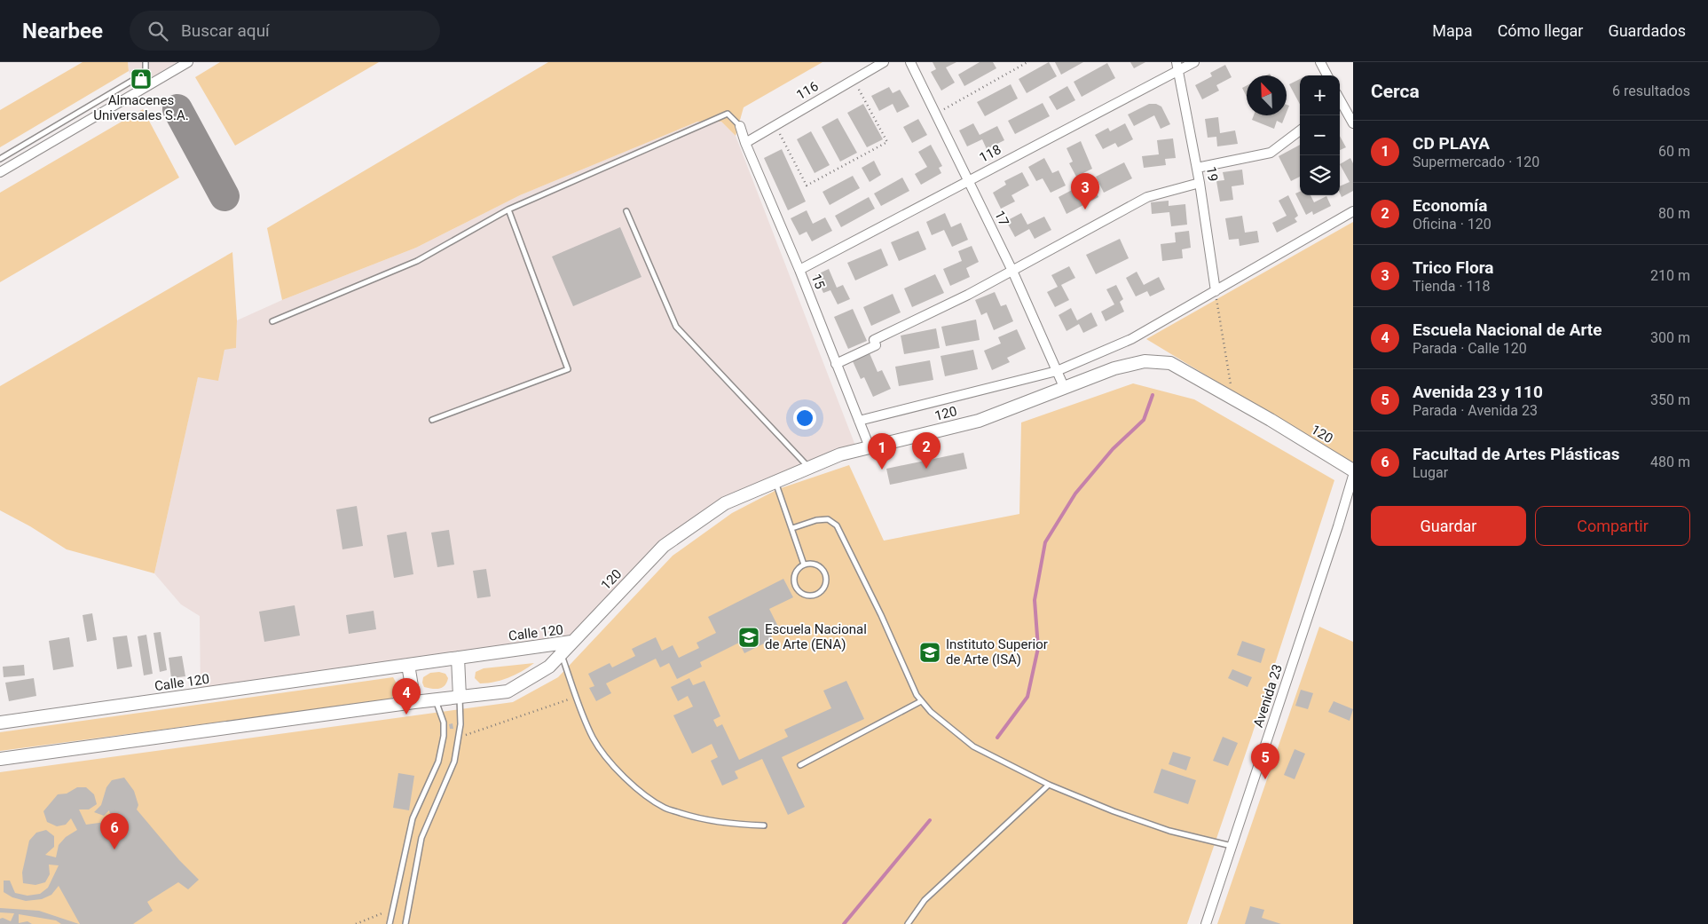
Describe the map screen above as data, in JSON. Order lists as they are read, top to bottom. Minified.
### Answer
{"streets":{"main road":["120","Calle 120"],"street":["116","118","19","17","15","Avenida 23"]},"crossings":[["116","15"],["118","19"],["118","17"],["118","15"],["19","120"],["17","120"],["15","120"],["120","Calle 120"]],"places":{"shop":["Almacenes Universales S.A."],"school or university":["Escuela Nacional de Arte (ENA)","Instituto Superior de Arte (ISA)"]},"north":"top left","page":{"header":"Nearbee","search":"Buscar aquí","nav":["Mapa","Cómo llegar","Guardados"],"heading":["Cerca","6 resultados"],"map_buttons":["+","−"],"list":[{"mark":"1","name":"CD PLAYA","note":"Supermercado · 120","value":"60 m"},{"mark":"2","name":"Economía","note":"Oficina · 120","value":"80 m"},{"mark":"3","name":"Trico Flora","note":"Tienda · 118","value":"210 m"},{"mark":"4","name":"Escuela Nacional de Arte","note":"Parada · Calle 120","value":"300 m"},{"mark":"5","name":"Avenida 23 y 110","note":"Parada · Avenida 23","value":"350 m"},{"mark":"6","name":"Facultad de Artes Plásticas","note":"Lugar","value":"480 m"}],"pins":["3","2","1","4","5","6"],"buttons":["Guardar","Compartir"]}}
